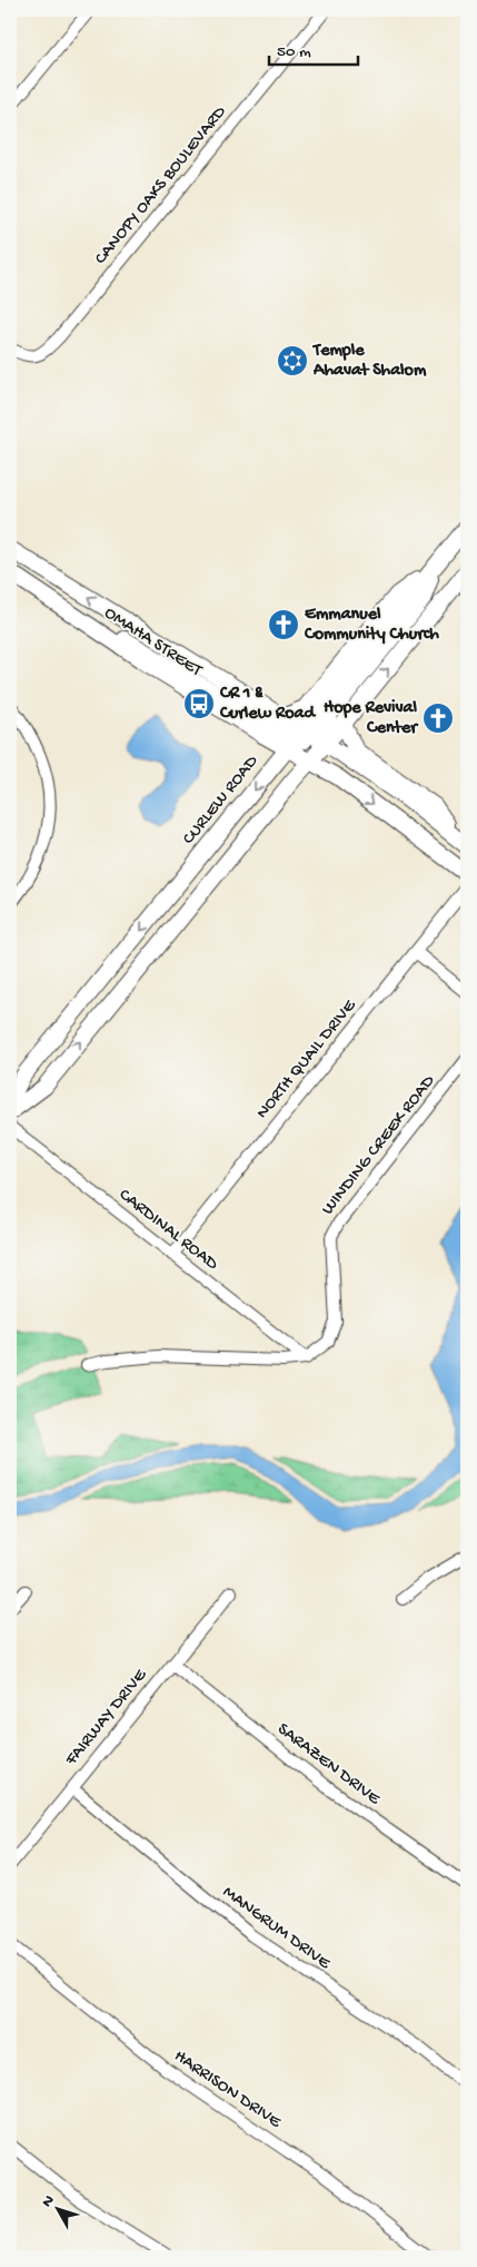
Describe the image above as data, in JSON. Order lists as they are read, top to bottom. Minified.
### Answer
{"streets":{"main road":["OMAHA STREET","CURLEW ROAD"],"street":["CANOPY OAKS BOULEVARD","NORTH QUAIL DRIVE","WINDING CREEK ROAD","CARDINAL ROAD","FAIRWAY DRIVE","SARAZEN DRIVE","MANGRUM DRIVE","HARRISON DRIVE"]},"crossings":[["OMAHA STREET","CURLEW ROAD"],["NORTH QUAIL DRIVE","CARDINAL ROAD"],["WINDING CREEK ROAD","CARDINAL ROAD"],["FAIRWAY DRIVE","SARAZEN DRIVE"],["FAIRWAY DRIVE","MANGRUM DRIVE"]],"places":{"synagogue":["Temple Ahavat Shalom"],"church":["Emmanuel Community Church","Hope Revival Center"],"bus stop":["CR 1 & Curlew Road"]},"scale_bar":"50 m","north":"top left"}
